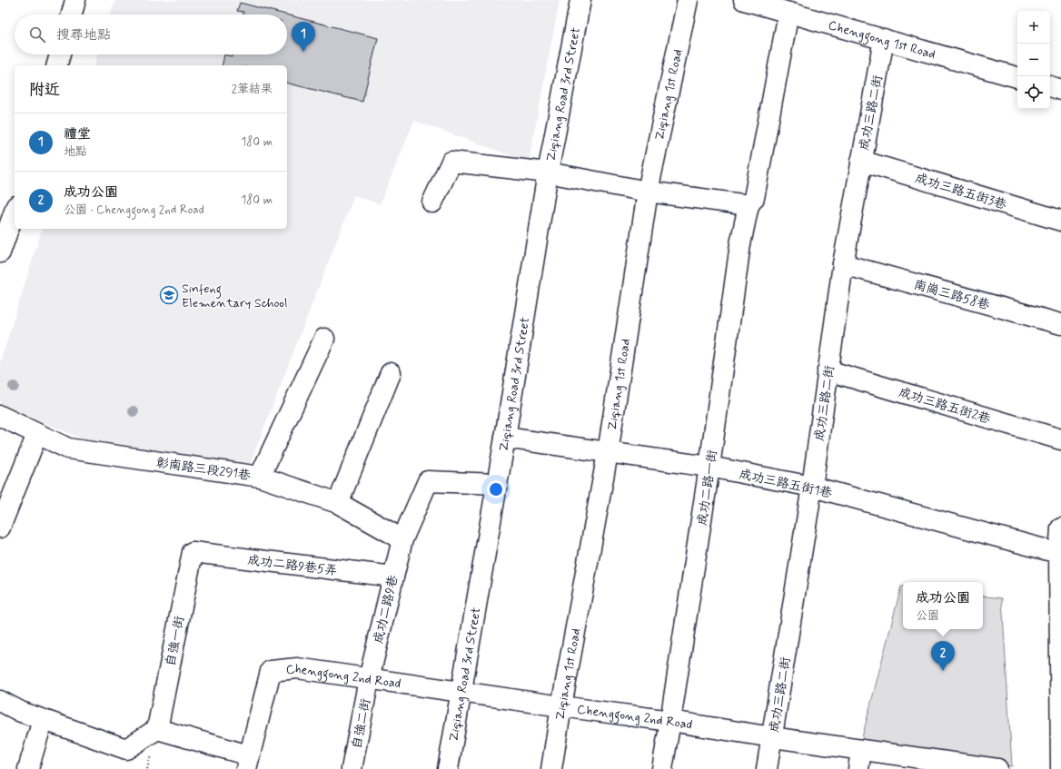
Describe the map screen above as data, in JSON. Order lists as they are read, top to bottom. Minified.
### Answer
{"streets":{"street":["Chenggong 1st Road","Ziqiang Road 3rd Street","Ziqiang 1st Road","成功三路二街","成功三路五街3巷","南崗三路58巷","成功三路五街2巷","彰南路三段291巷","成功三路五街1巷","成功二路一街","成功二路9巷5弄","成功二路9巷","自強一街","Chenggong 2nd Road","自強二街"]},"crossings":[["Chenggong 1st Road","成功三路二街"],["Chenggong 1st Road","成功二路一街"],["Ziqiang Road 3rd Street","成功三路五街1巷"],["Ziqiang Road 3rd Street","成功二路9巷"],["Ziqiang Road 3rd Street","Chenggong 2nd Road"],["Ziqiang 1st Road","成功三路五街1巷"],["Ziqiang 1st Road","Chenggong 2nd Road"],["成功三路二街","成功三路五街3巷"],["成功三路二街","南崗三路58巷"],["成功三路二街","成功三路五街2巷"],["成功三路二街","成功三路五街1巷"],["成功三路二街","Chenggong 2nd Road"],["彰南路三段291巷","成功二路9巷"],["成功三路五街1巷","成功二路一街"],["成功二路一街","Chenggong 2nd Road"],["成功二路9巷5弄","成功二路9巷"],["成功二路9巷5弄","自強一街"],["成功二路9巷","Chenggong 2nd Road"],["成功二路9巷","自強二街"],["Chenggong 2nd Road","自強二街"]],"places":{"school or university":["Sinfeng Elementary School"]},"page":{"map_buttons":["+","−"],"search":"搜尋地點","pins":["1","2"],"heading":["附近","2筆結果"],"list":[{"mark":"1","name":"禮堂","note":"地點","value":"180 m"},{"mark":"2","name":"成功公園","note":"公園 · Chenggong 2nd Road","value":"180 m"}],"popup":["成功公園","公園"]}}
